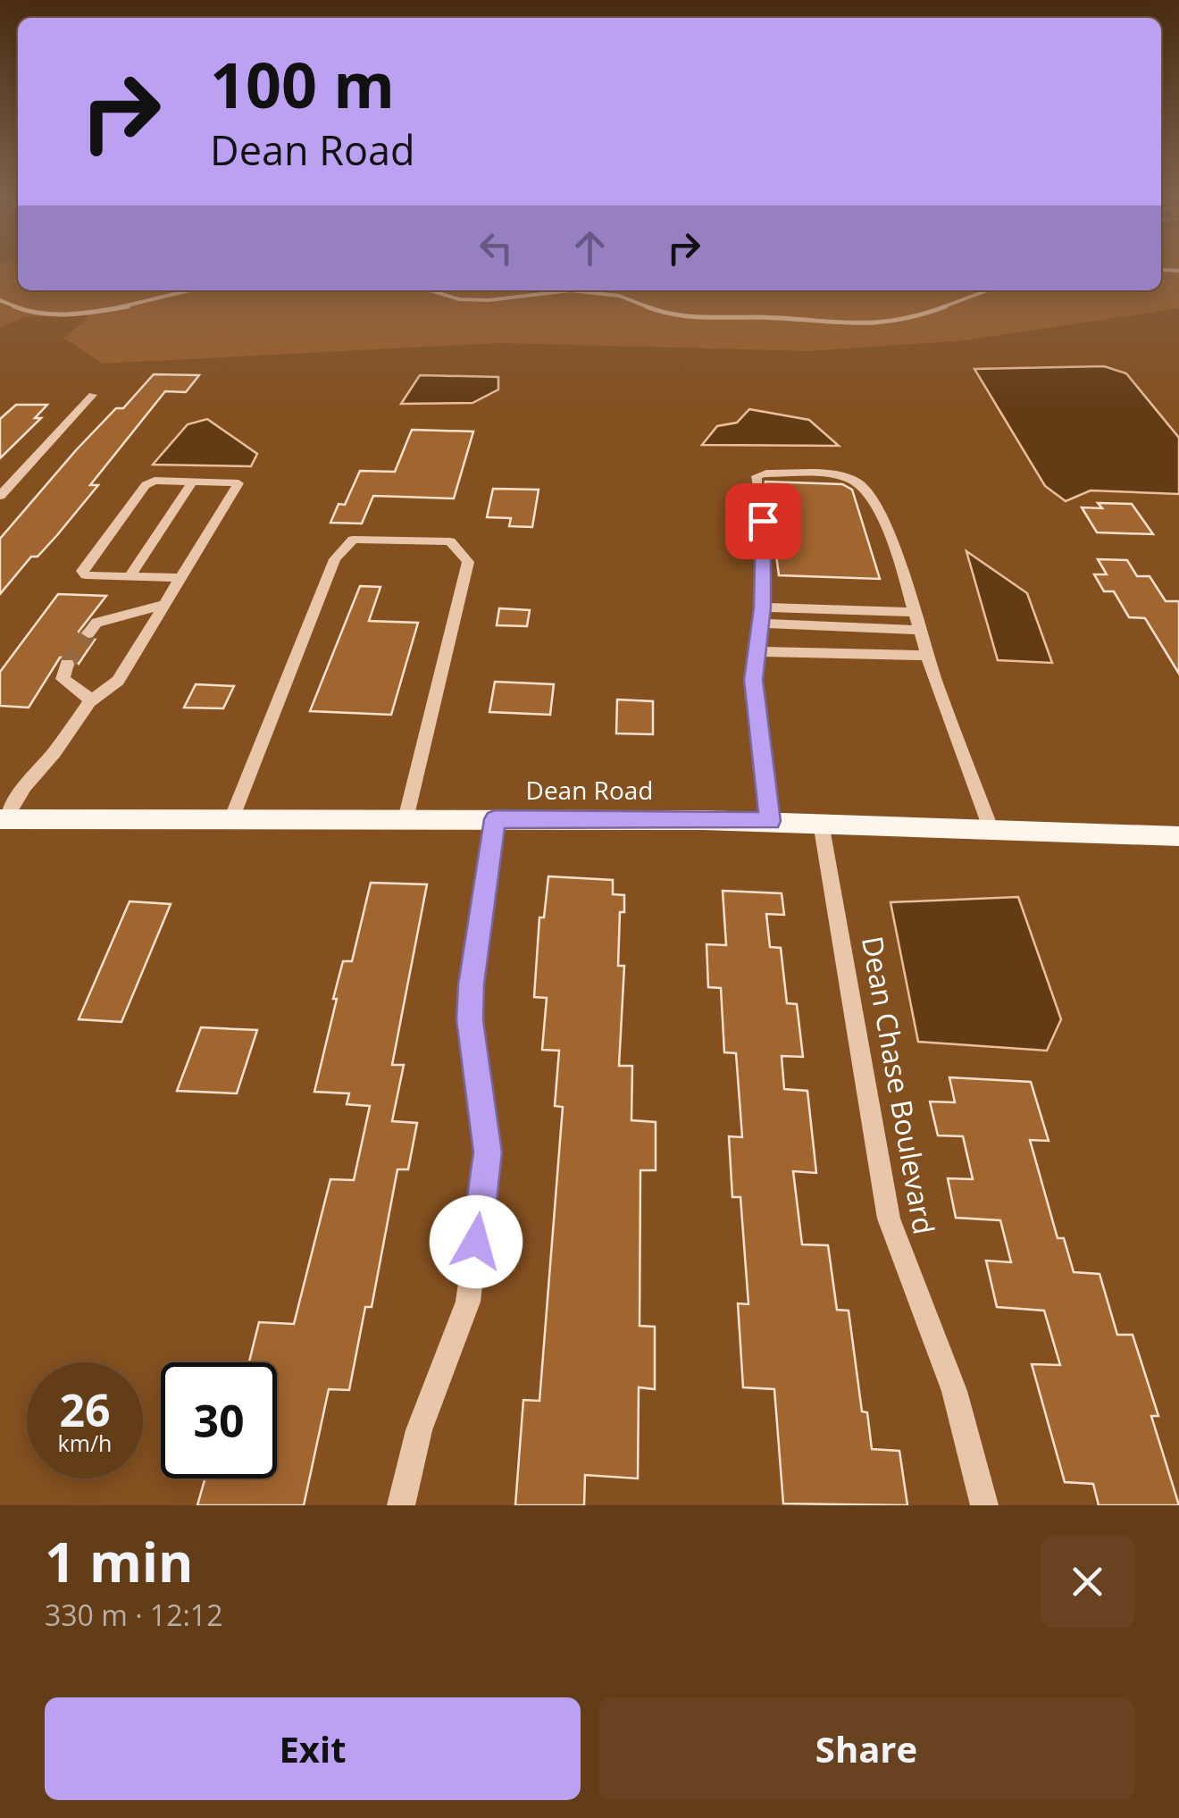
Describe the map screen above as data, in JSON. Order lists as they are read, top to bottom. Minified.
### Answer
{"streets":{"main road":["Dean Road"],"street":["Dean Chase Boulevard"]},"crossings":[["Dean Road","Dean Chase Boulevard"]],"page":{"turn":["100 m","Dean Road"],"speed":"26 km/h","limit":"30","heading":["1 min","330 m · 12:12"],"buttons":["Exit","Share"]}}
